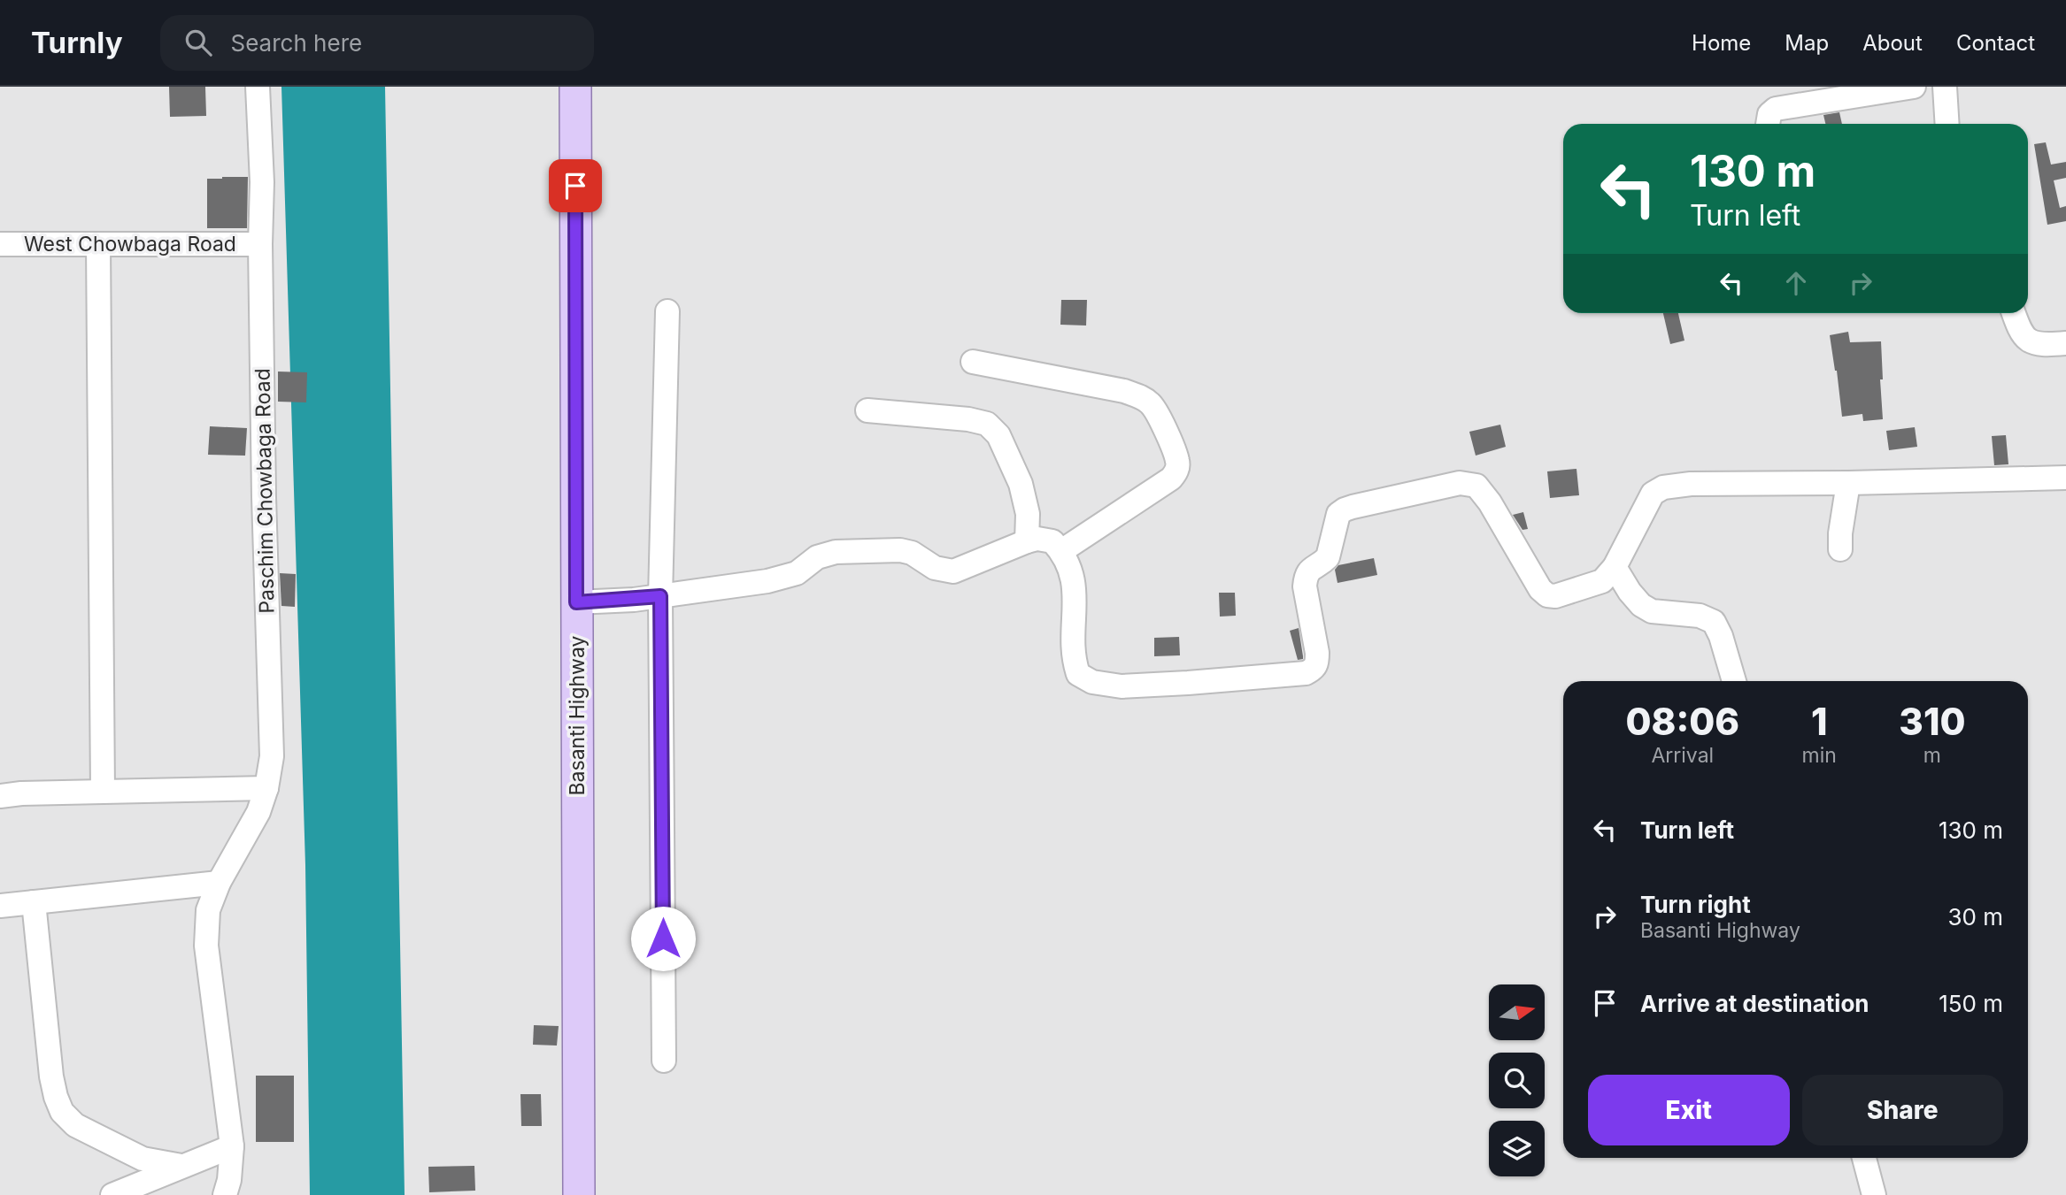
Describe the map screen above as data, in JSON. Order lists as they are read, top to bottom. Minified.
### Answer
{"streets":{"main road":["Basanti Highway"],"street":["West Chowbaga Road","Paschim Chowbaga Road"]},"crossings":[["West Chowbaga Road","Paschim Chowbaga Road"]],"north":"right","page":{"header":"Turnly","search":"Search here","nav":["Home","Map","About","Contact"],"turn":["130 m","Turn left"],"eta":["08:06","Arrival","1","min","310","m"],"list":[{"name":"Turn left","value":"130 m"},{"name":"Turn right","note":"Basanti Highway","value":"30 m"},{"name":"Arrive at destination","value":"150 m"}],"buttons":["Exit","Share"]}}
